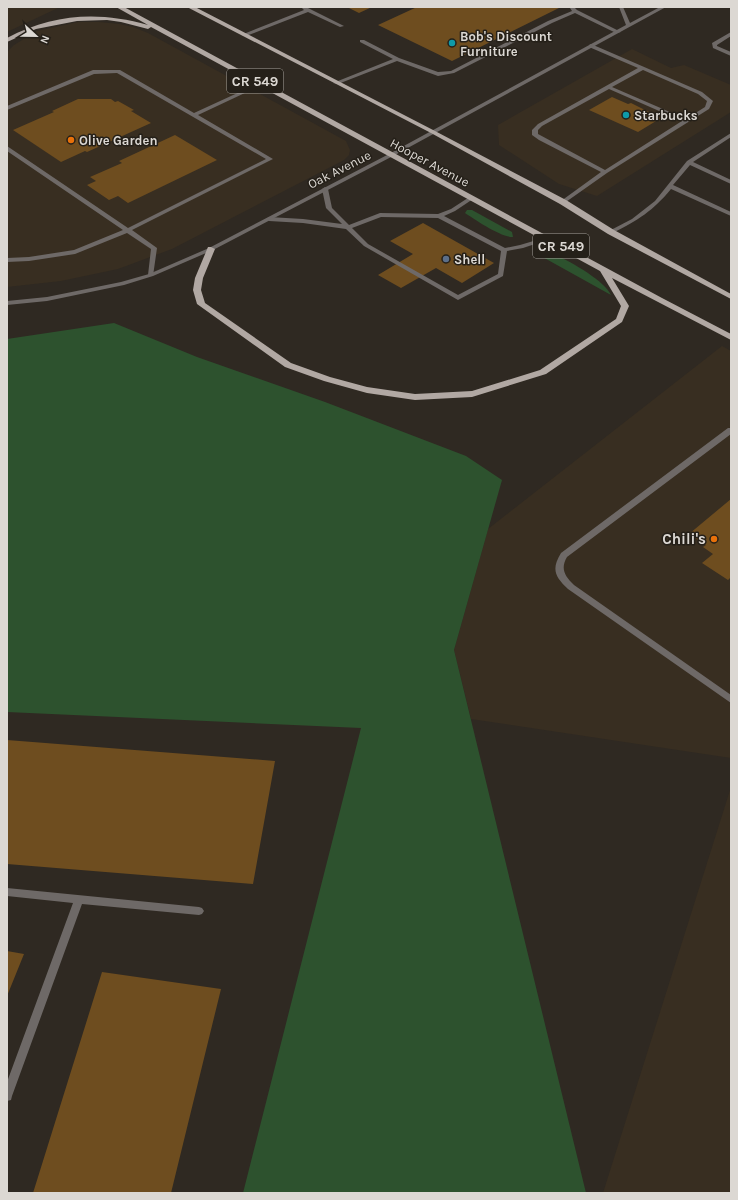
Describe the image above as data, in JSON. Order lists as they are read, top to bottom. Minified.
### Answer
{"streets":{"main road":["CR 549","Hooper Avenue"],"street":["Oak Avenue"]},"crossings":[["Hooper Avenue","Oak Avenue"]],"places":["Bob's Discount Furniture","Starbucks","Olive Garden","Shell","Chili's"],"north":"right"}
